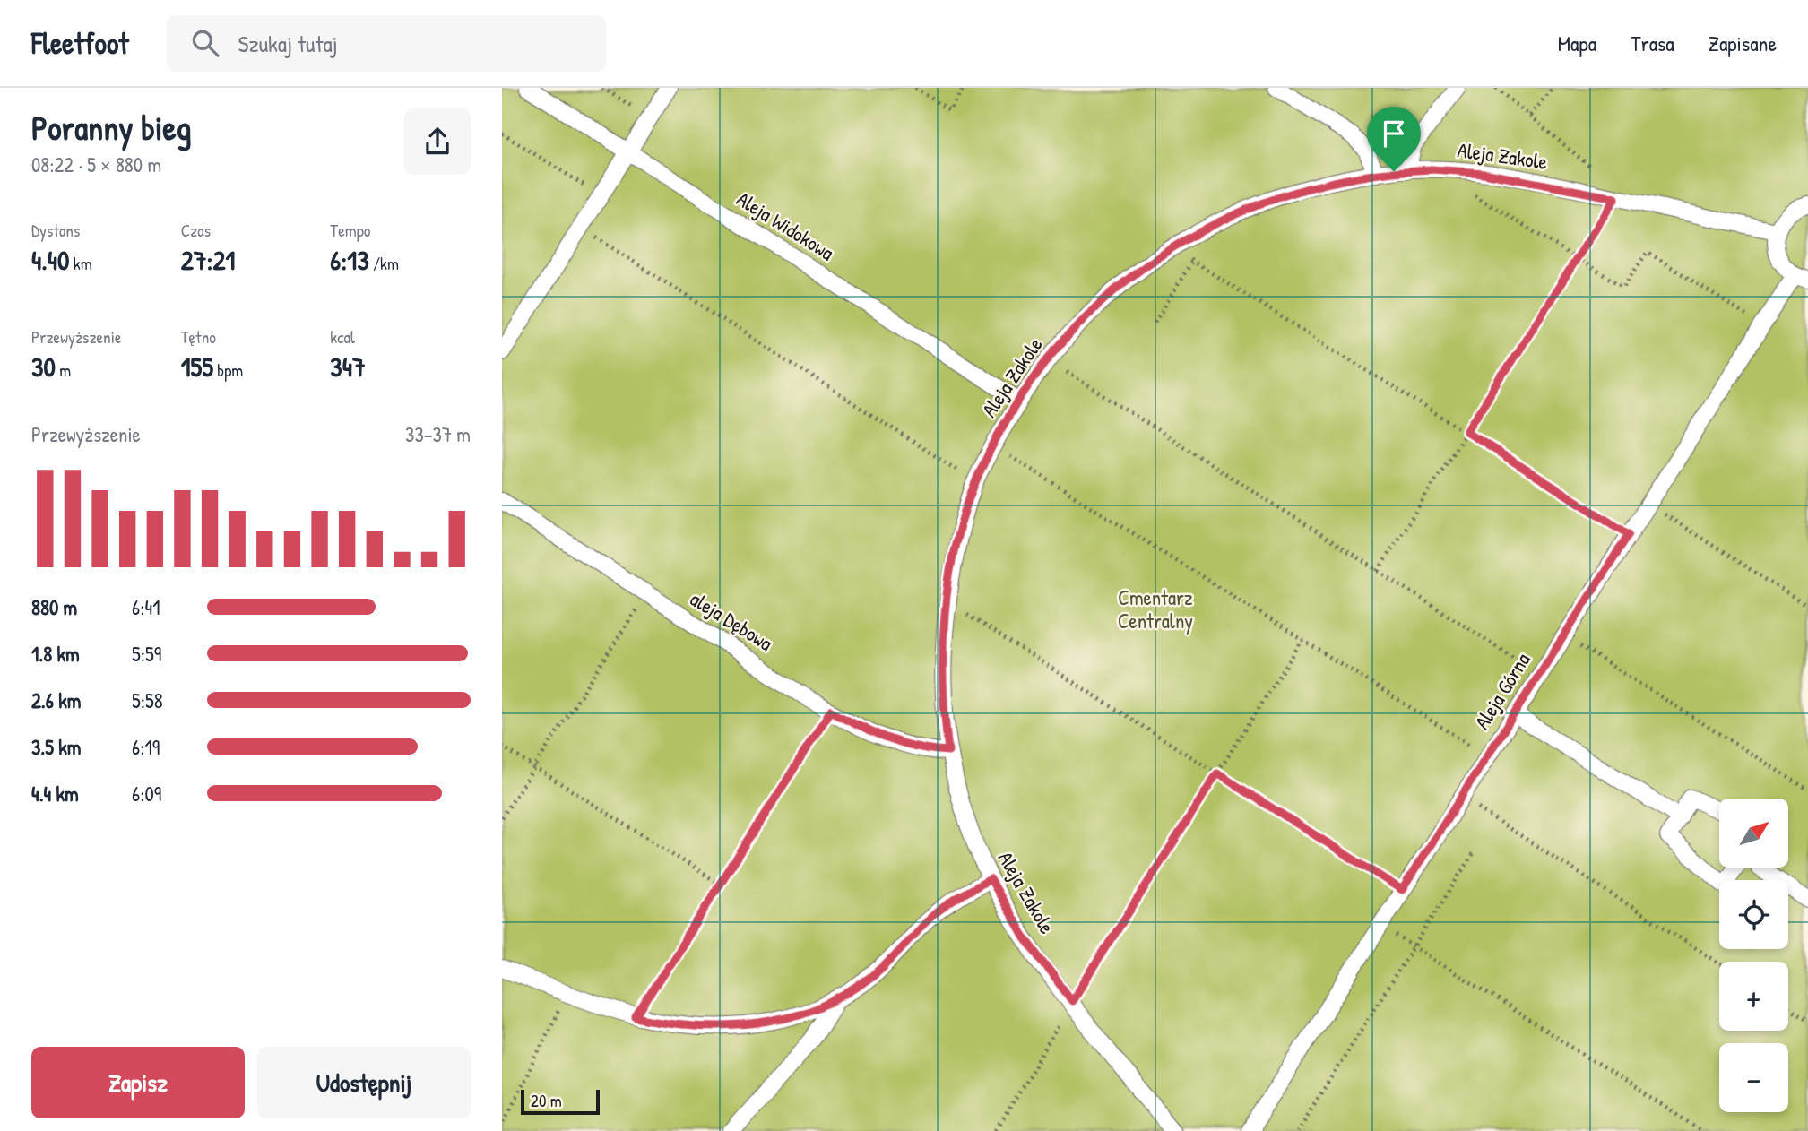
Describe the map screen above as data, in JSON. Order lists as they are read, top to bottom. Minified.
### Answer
{"streets":{"street":["Aleja Zakole","Aleja Widokowa","aleja Dębowa","Aleja Górna"]},"crossings":[["Aleja Zakole","Aleja Widokowa"],["Aleja Zakole","aleja Dębowa"],["Aleja Zakole","Aleja Górna"]],"parks":["Cmentarz Centralny"],"scale_bar":"20 m","north":"top right","page":{"header":"Fleetfoot","search":"Szukaj tutaj","nav":["Mapa","Trasa","Zapisane"],"heading":["Poranny bieg","08:22 · 5 × 880 m"],"stats":[["Dystans","4.40 km"],["Czas","27:21"],["Tempo","6:13 /km"],["Przewyższenie","30 m"],["Tętno","155 bpm"],["kcal","347"]],"chart":["Przewyższenie","33–37 m"],"list":[{"name":"880 m","note":"6:41"},{"name":"1.8 km","note":"5:59"},{"name":"2.6 km","note":"5:58"},{"name":"3.5 km","note":"6:19"},{"name":"4.4 km","note":"6:09"}],"map_buttons":["+","−"],"buttons":["Zapisz","Udostępnij"],"scale":"20 m"}}
